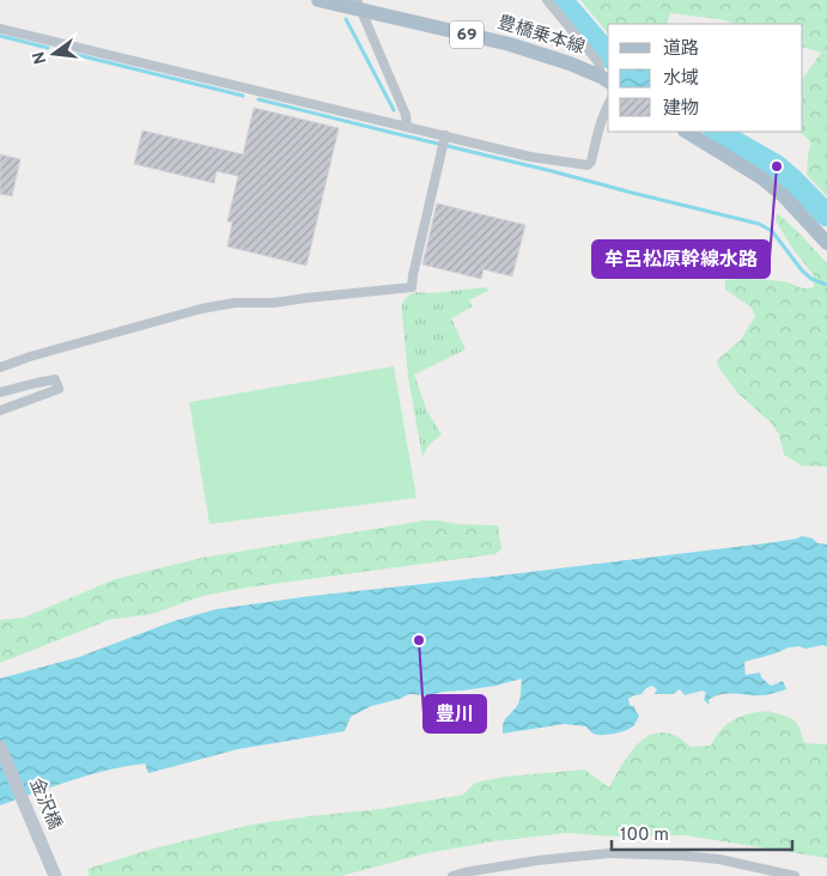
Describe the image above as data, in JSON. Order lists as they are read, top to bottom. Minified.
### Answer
{"streets":{"main road":["69","豊橋乗本線","金沢橋"]},"places":["牟呂松原幹線水路","豊川"],"legend":["道路","水域","建物"],"scale_bar":"100 m","north":"left"}
